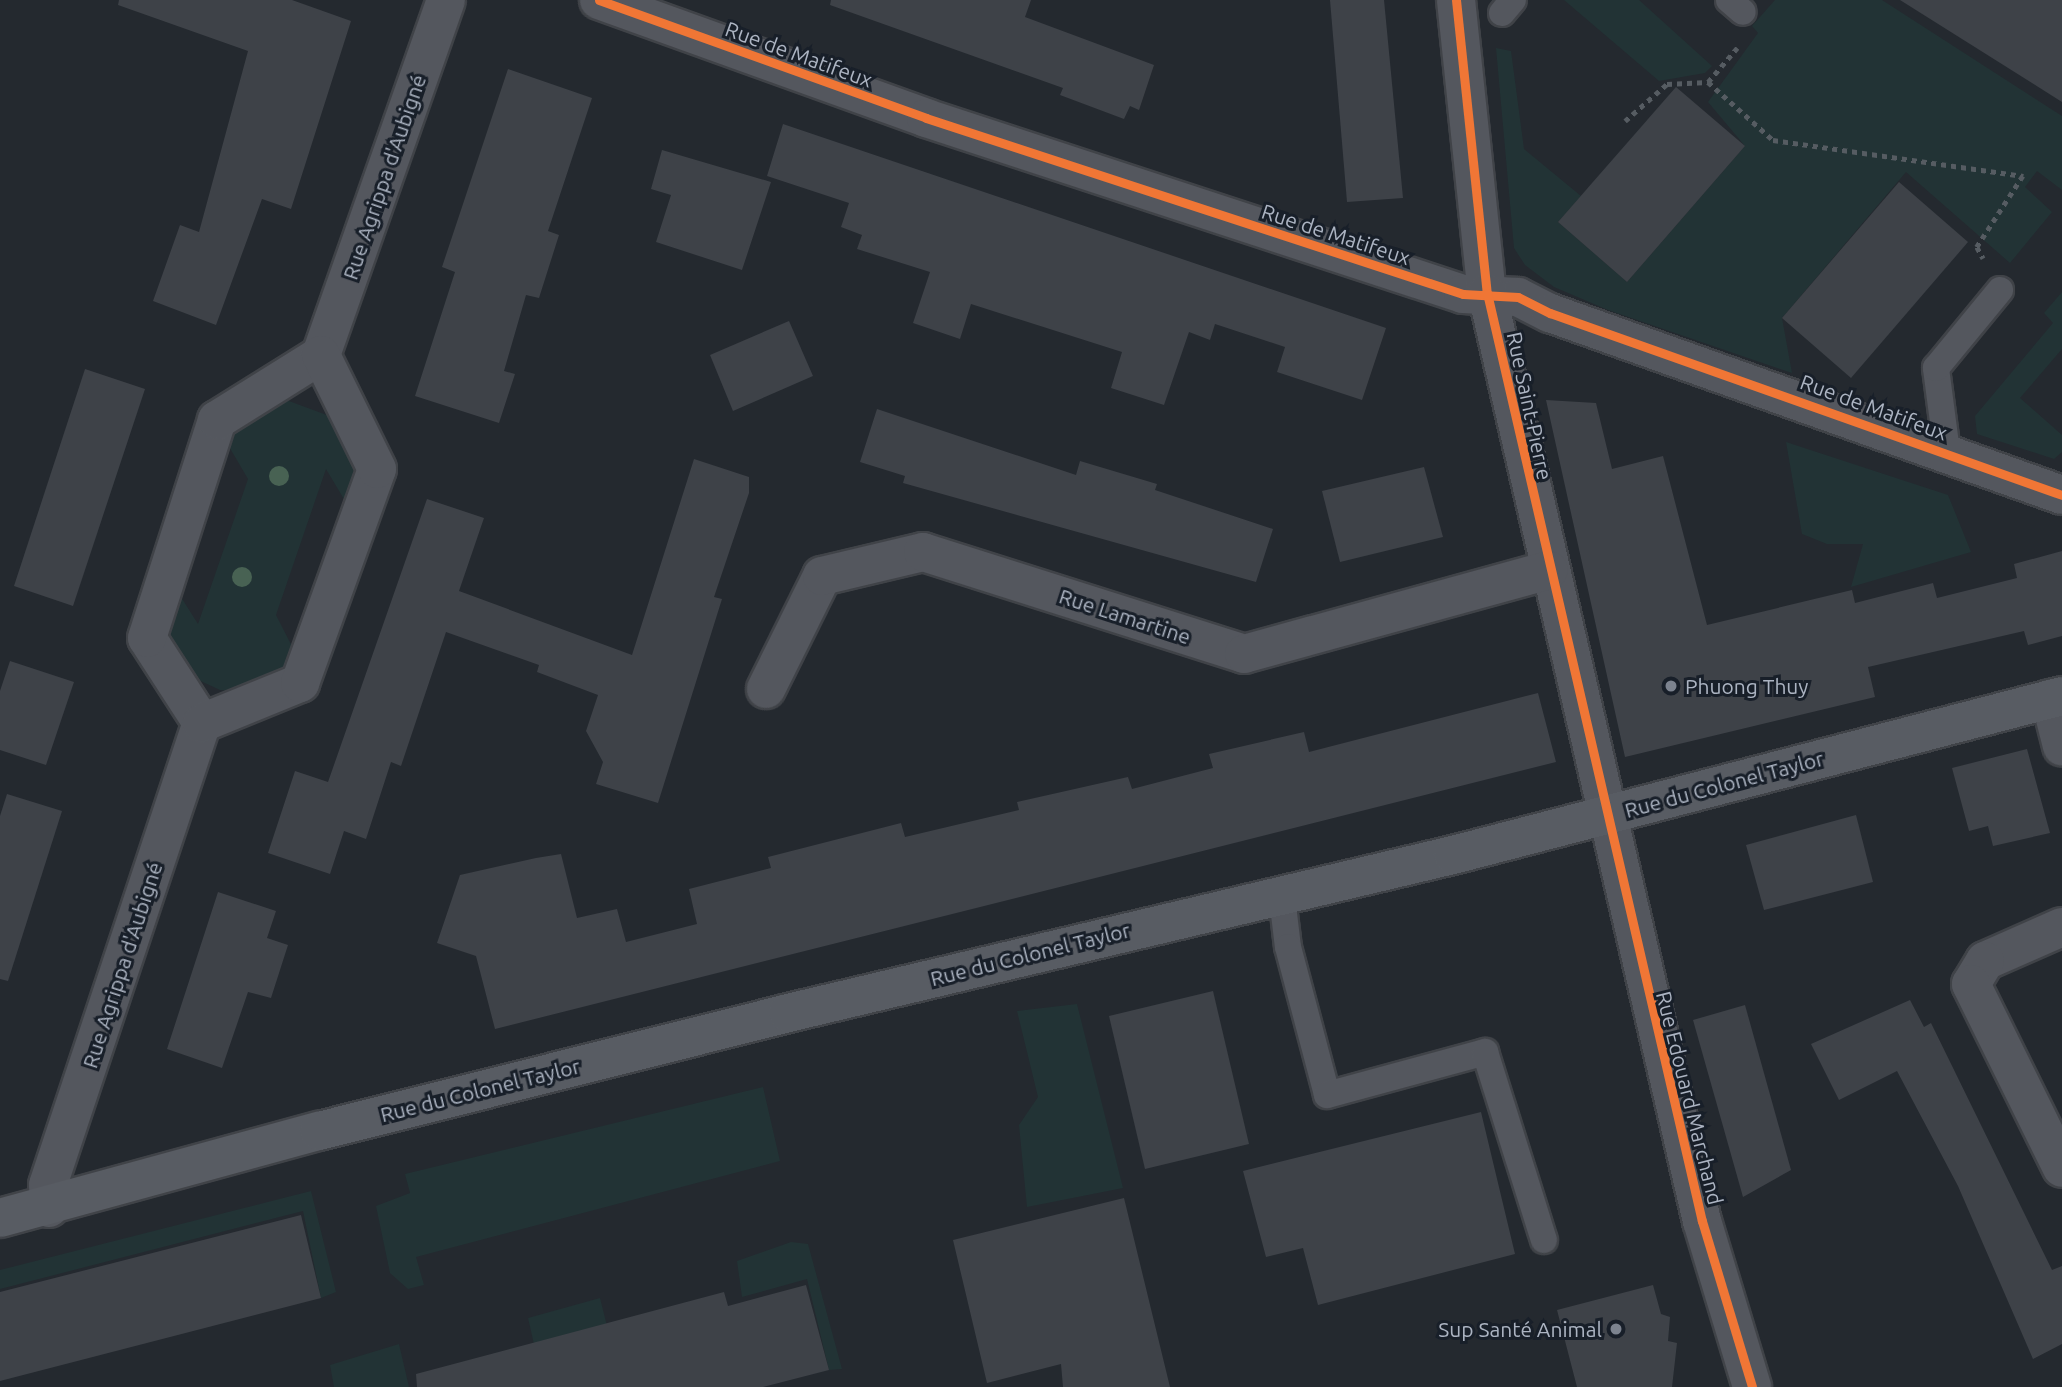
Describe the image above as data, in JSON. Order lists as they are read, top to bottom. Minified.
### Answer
{"streets":{"main road":["Rue du Colonel Taylor"],"street":["Rue de Matifeux","Rue Agrippa d'Aubigné","Rue Saint-Pierre","Rue Lamartine","Rue Edouard Marchand"]},"crossings":[["Rue de Matifeux","Rue Saint-Pierre"],["Rue Agrippa d'Aubigné","Rue du Colonel Taylor"],["Rue Saint-Pierre","Rue Lamartine"],["Rue Saint-Pierre","Rue du Colonel Taylor"],["Rue Saint-Pierre","Rue Edouard Marchand"],["Rue du Colonel Taylor","Rue Edouard Marchand"]],"places":["Phuong Thuy","Sup Santé Animal"]}
